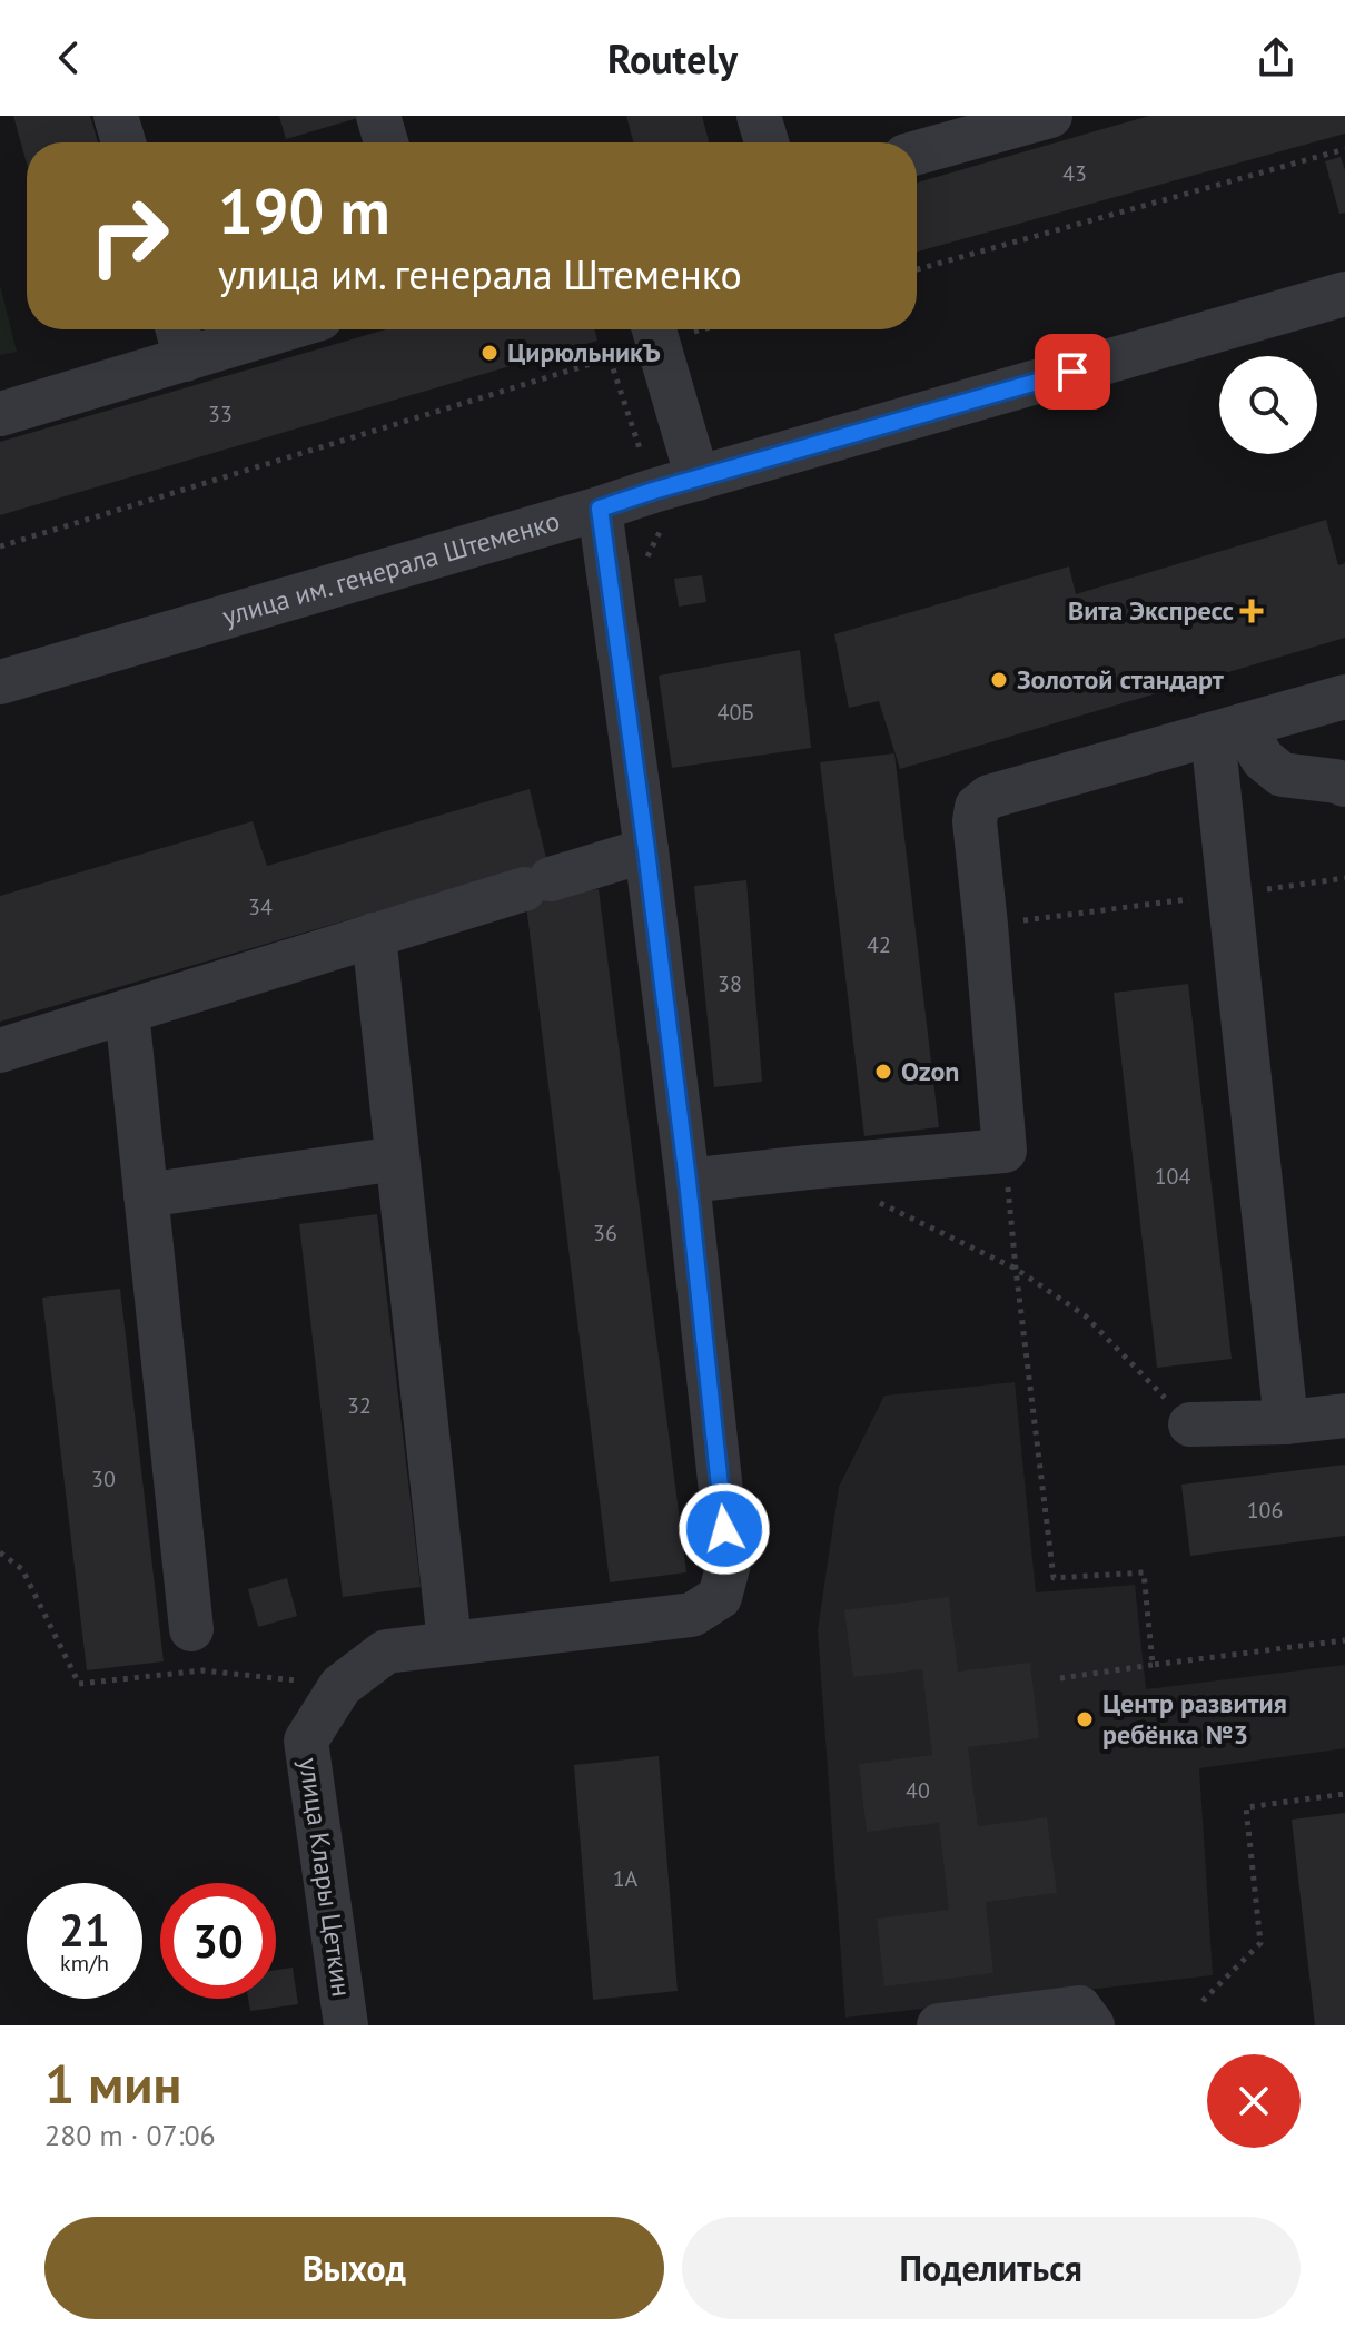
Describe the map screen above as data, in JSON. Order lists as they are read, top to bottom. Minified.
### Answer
{"streets":{"street":["улица им. генерала Штеменко","улица Клары Цеткин"]},"places":{"other":["ЦирюльникЪ","Золотой стандарт","Ozon","Центр развития ребёнка №3"],"health":["Вита Экспресс"]},"house_numbers":["43","33","40Б","34","42","38","104","36","32","30","106","40","1А"],"page":{"header":"Routely","turn":["190 m","улица им. генерала Штеменко"],"speed":"21 km/h","limit":"30","heading":["1 мин","280 m · 07:06"],"buttons":["Выход","Поделиться"]}}
